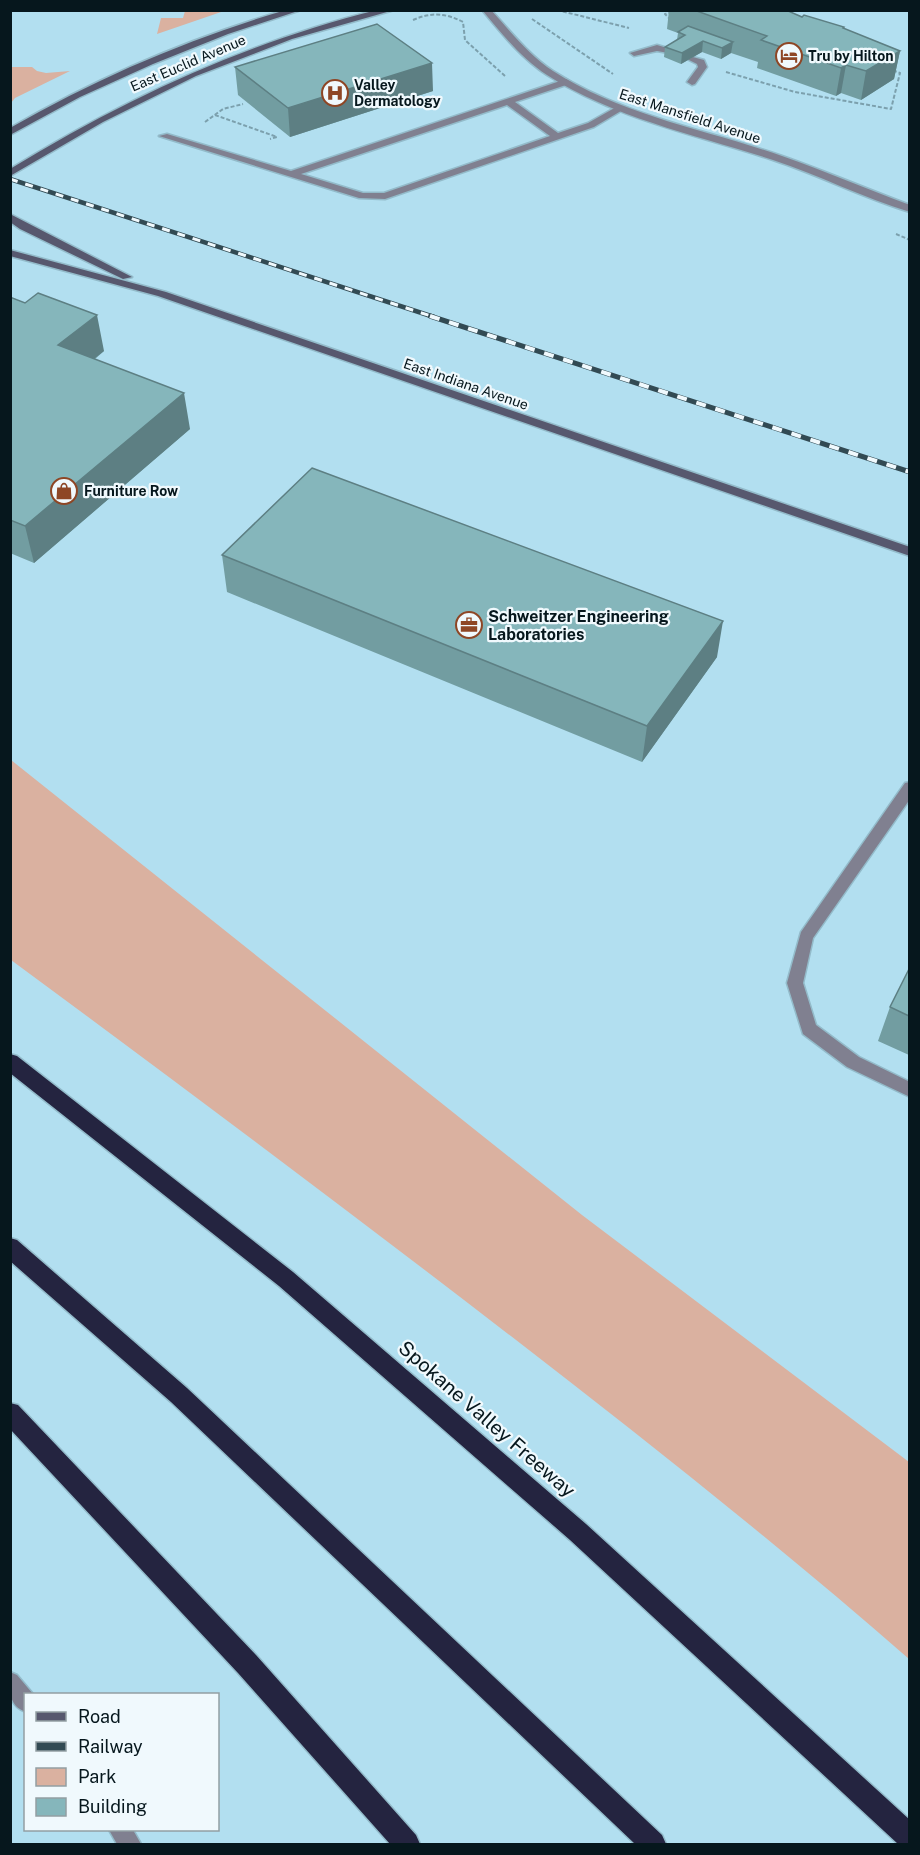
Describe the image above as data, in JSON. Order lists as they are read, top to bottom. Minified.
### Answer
{"streets":{"highway":["Spokane Valley Freeway"],"street":["East Euclid Avenue","East Mansfield Avenue","East Indiana Avenue"]},"places":{"hotel":["Tru by Hilton"],"hospital":["Valley Dermatology"],"shop":["Furniture Row"],"office":["Schweitzer Engineering Laboratories"]},"legend":["Road","Railway","Park","Building"]}
